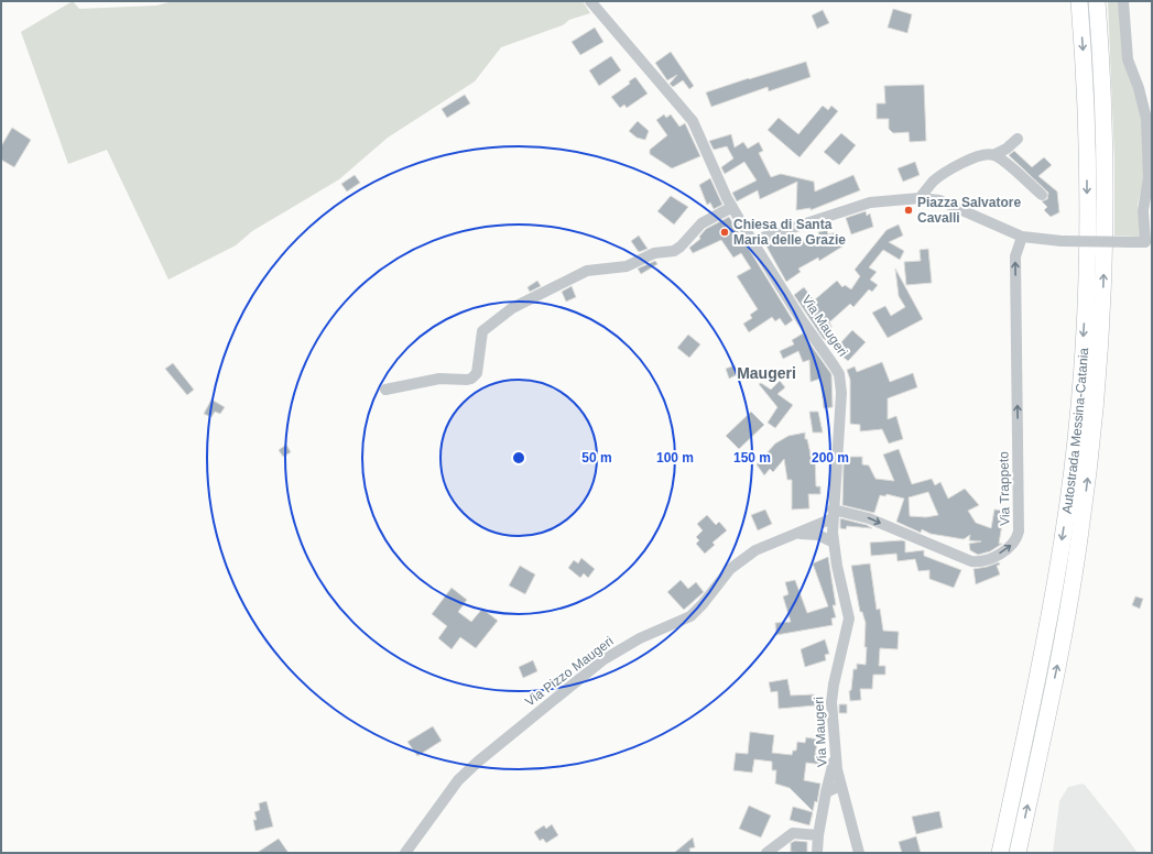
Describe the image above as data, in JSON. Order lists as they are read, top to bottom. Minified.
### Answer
{"streets":{"highway":["Autostrada Messina-Catania"],"street":["Via Maugeri","Via Trappeto","Via Pizzo Maugeri"]},"crossings":[["Via Maugeri","Via Trappeto"],["Via Maugeri","Via Pizzo Maugeri"],["Via Trappeto","Via Pizzo Maugeri"]],"districts":["Maugeri"],"places":["Piazza Salvatore Cavalli","Chiesa di Santa Maria delle Grazie"],"rings":["50 m","100 m","150 m","200 m"]}
